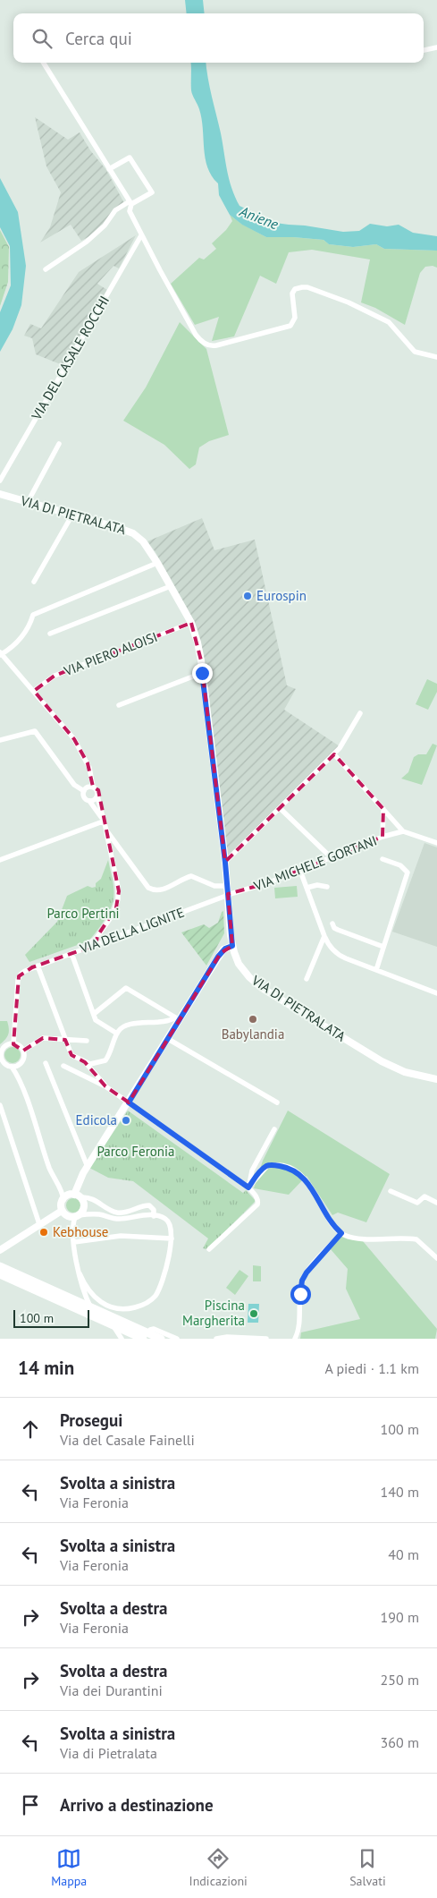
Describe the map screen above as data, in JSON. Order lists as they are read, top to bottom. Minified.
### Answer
{"streets":{"street":["VIA DEL CASALE ROCCHI","VIA DI PIETRALATA","VIA PIERO ALOISI","VIA MICHELE GORTANI","VIA DELLA LIGNITE"]},"crossings":[["VIA DI PIETRALATA","VIA PIERO ALOISI"],["VIA DI PIETRALATA","VIA MICHELE GORTANI"],["VIA DI PIETRALATA","VIA DELLA LIGNITE"],["VIA MICHELE GORTANI","VIA DELLA LIGNITE"]],"water":["Aniene"],"parks":["Parco Pertini","Parco Feronia"],"places":["Eurospin","Babylandia","Edicola","Kebhouse","Piscina Margherita"],"scale_bar":"100 m","page":{"search":"Cerca qui","scale":"100 m","heading":["14 min","A piedi · 1.1 km"],"list":[["Prosegui","Via del Casale Fainelli","100 m"],["Svolta a sinistra","Via Feronia","140 m"],["Svolta a sinistra","Via Feronia","40 m"],["Svolta a destra","Via Feronia","190 m"],["Svolta a destra","Via dei Durantini","250 m"],["Svolta a sinistra","Via di Pietralata","360 m"],"Arrivo a destinazione"],"nav":["Mappa","Indicazioni","Salvati"]}}
